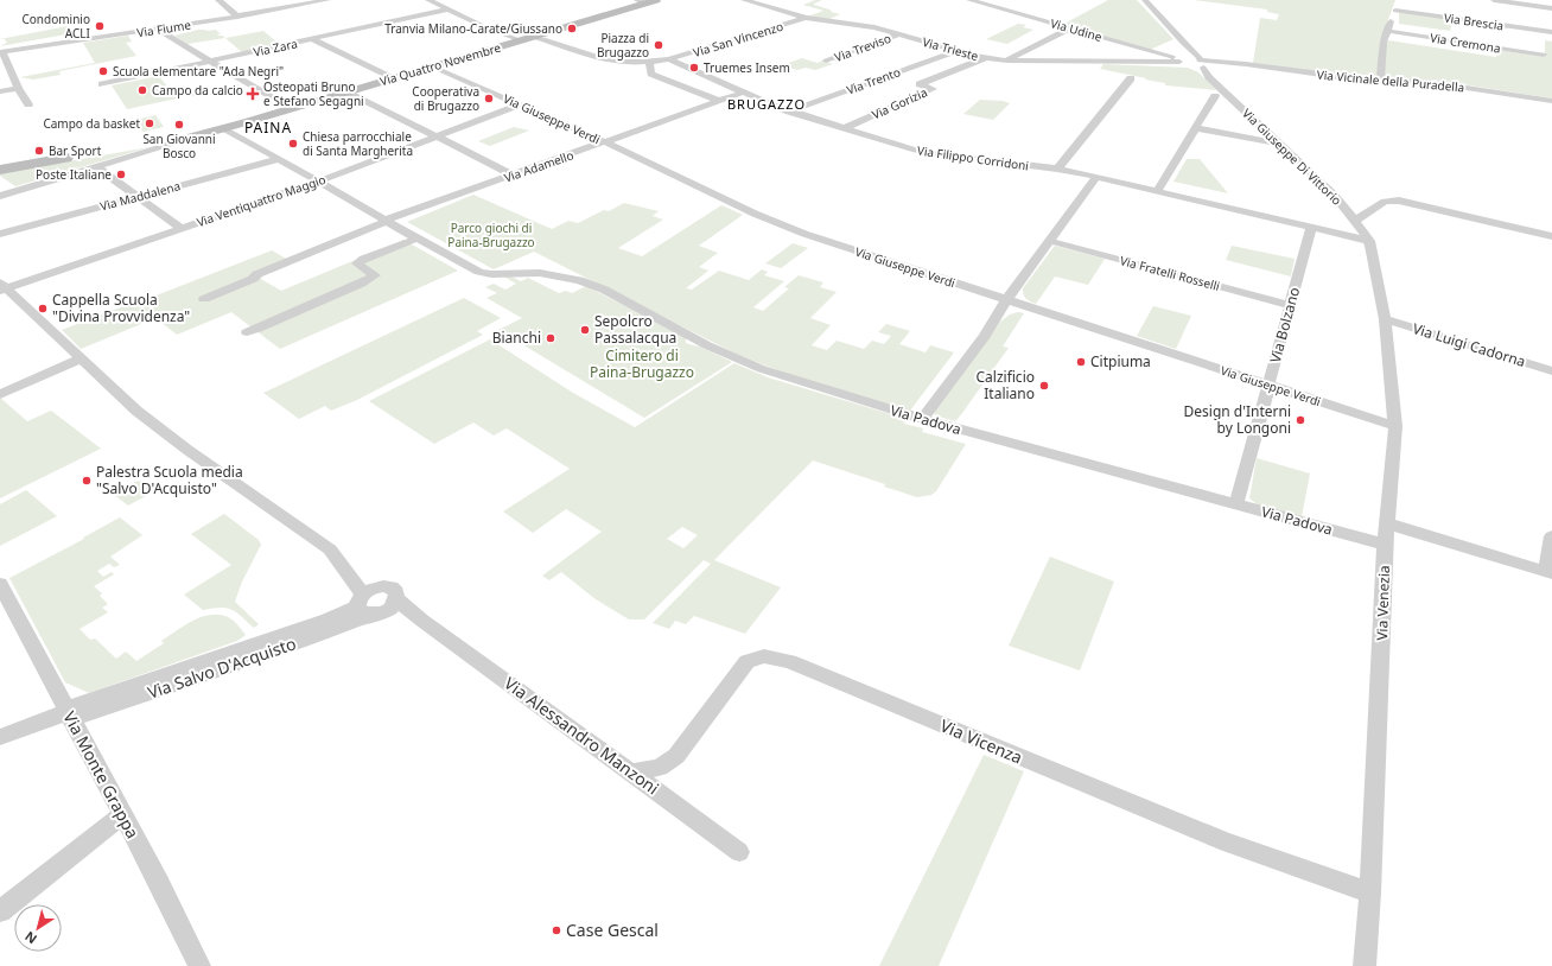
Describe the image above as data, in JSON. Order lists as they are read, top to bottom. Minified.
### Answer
{"streets":{"main road":["Via Quattro Novembre"],"street":["Via Brescia","Via Fiume","Via Udine","Via San Vincenzo","Via Cremona","Via Zara","Via Treviso","Via Trieste","Via Trento","Via Vicinale della Puradella","Via Gorizia","Via Giuseppe Verdi","Via Giuseppe Di Vittorio","Via Filippo Corridoni","Via Adamello","Via Maddalena","Via Ventiquattro Maggio","Via Fratelli Rosselli","Via Bolzano","Via Luigi Cadorna","Via Padova","Via Venezia","Via Salvo D'Acquisto","Via Alessandro Manzoni","Via Vicenza","Via Monte Grappa"]},"crossings":[["Via Udine","Via Trieste"],["Via Udine","Via Giuseppe Di Vittorio"],["Via San Vincenzo","Via Trieste"],["Via San Vincenzo","Via Filippo Corridoni"],["Via Treviso","Via Trieste"],["Via Trieste","Via Trento"],["Via Trieste","Via Gorizia"],["Via Trieste","Via Giuseppe Di Vittorio"],["Via Quattro Novembre","Via Giuseppe Verdi"],["Via Trento","Via Filippo Corridoni"],["Via Gorizia","Via Filippo Corridoni"],["Via Giuseppe Verdi","Via Adamello"],["Via Giuseppe Verdi","Via Ventiquattro Maggio"],["Via Giuseppe Verdi","Via Bolzano"],["Via Giuseppe Verdi","Via Venezia"],["Via Giuseppe Di Vittorio","Via Filippo Corridoni"],["Via Giuseppe Di Vittorio","Via Venezia"],["Via Filippo Corridoni","Via Adamello"],["Via Filippo Corridoni","Via Bolzano"],["Via Filippo Corridoni","Via Venezia"],["Via Fratelli Rosselli","Via Bolzano"],["Via Bolzano","Via Padova"],["Via Luigi Cadorna","Via Venezia"],["Via Padova","Via Venezia"],["Via Venezia","Via Vicenza"],["Via Salvo D'Acquisto","Via Alessandro Manzoni"],["Via Salvo D'Acquisto","Via Monte Grappa"],["Via Alessandro Manzoni","Via Vicenza"]],"districts":["BRUGAZZO","PAINA"],"parks":["Parco giochi di Paina-Brugazzo","Cimitero di Paina-Brugazzo"],"places":{"other":["Condominio ACLI","Tranvia Milano-Carate/Giussano","Piazza di Brugazzo","Truemes Insem","Scuola elementare \"Ada Negri\"","Campo da calcio","Cooperativa di Brugazzo","Campo da basket","San Giovanni Bosco","Chiesa parrocchiale di Santa Margherita","Bar Sport","Poste Italiane","Cappella Scuola \"Divina Provvidenza\"","Sepolcro Passalacqua","Bianchi","Citpiuma","Calzificio Italiano","Design d'Interni by Longoni","Palestra Scuola media \"Salvo D'Acquisto\"","Case Gescal"],"health":["Osteopati Bruno e Stefano Segagni"]},"north":"bottom left"}
